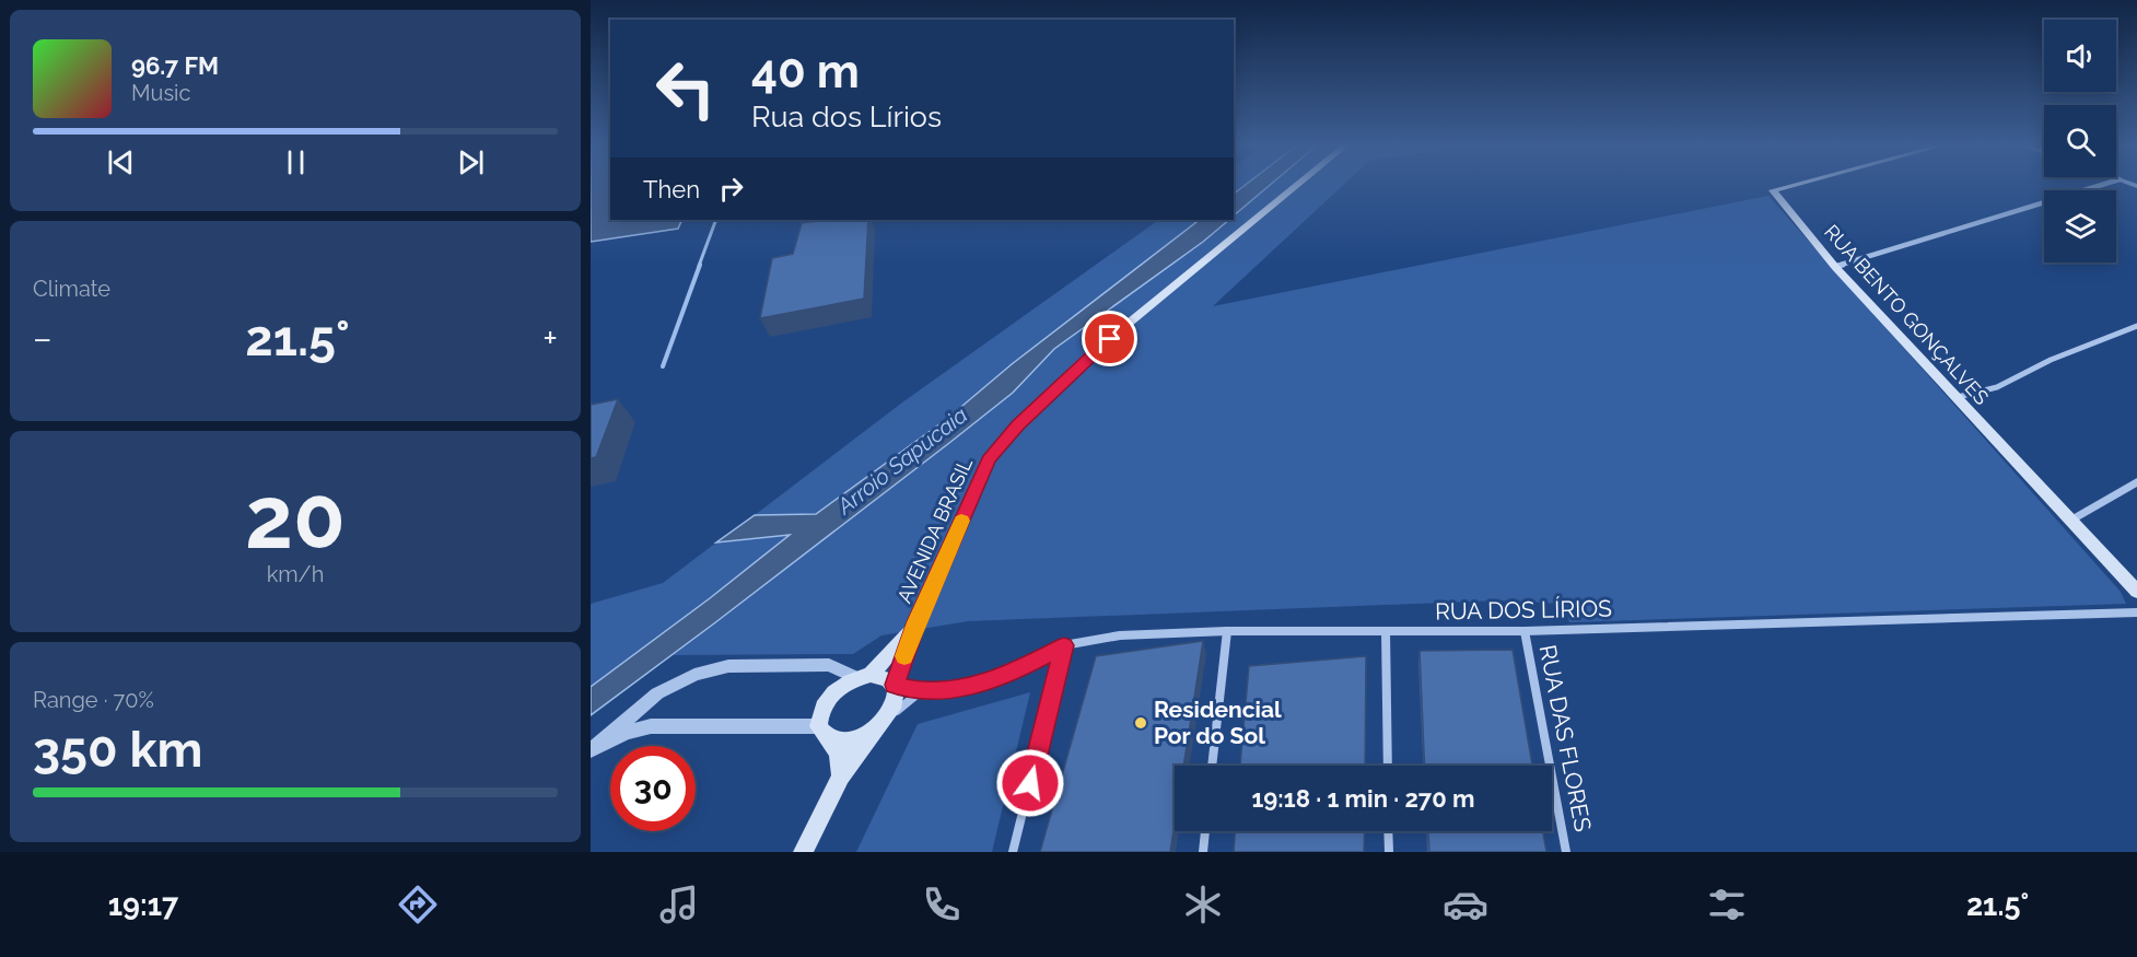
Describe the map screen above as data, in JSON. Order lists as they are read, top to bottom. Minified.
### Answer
{"streets":{"main road":["RUA BENTO GONÇALVES","AVENIDA BRASIL"],"street":["RUA DOS LÍRIOS","RUA DAS FLORES"]},"crossings":[["AVENIDA BRASIL","RUA DOS LÍRIOS"],["RUA DOS LÍRIOS","RUA DAS FLORES"]],"water":["Arroio Sapucaia"],"places":["Residencial Por do Sol"],"page":{"turn":["40 m","Rua dos Lírios"],"song":["96.7 FM","Music"],"then":"Then","tile":["Climate",["20","km/h"],["Range · 70%","350 km"]],"heat":["−","21.5°","+"],"limit":"30","trip":"19:18 · 1 min · 270 m","tabs":["19:17","21.5°"]}}
